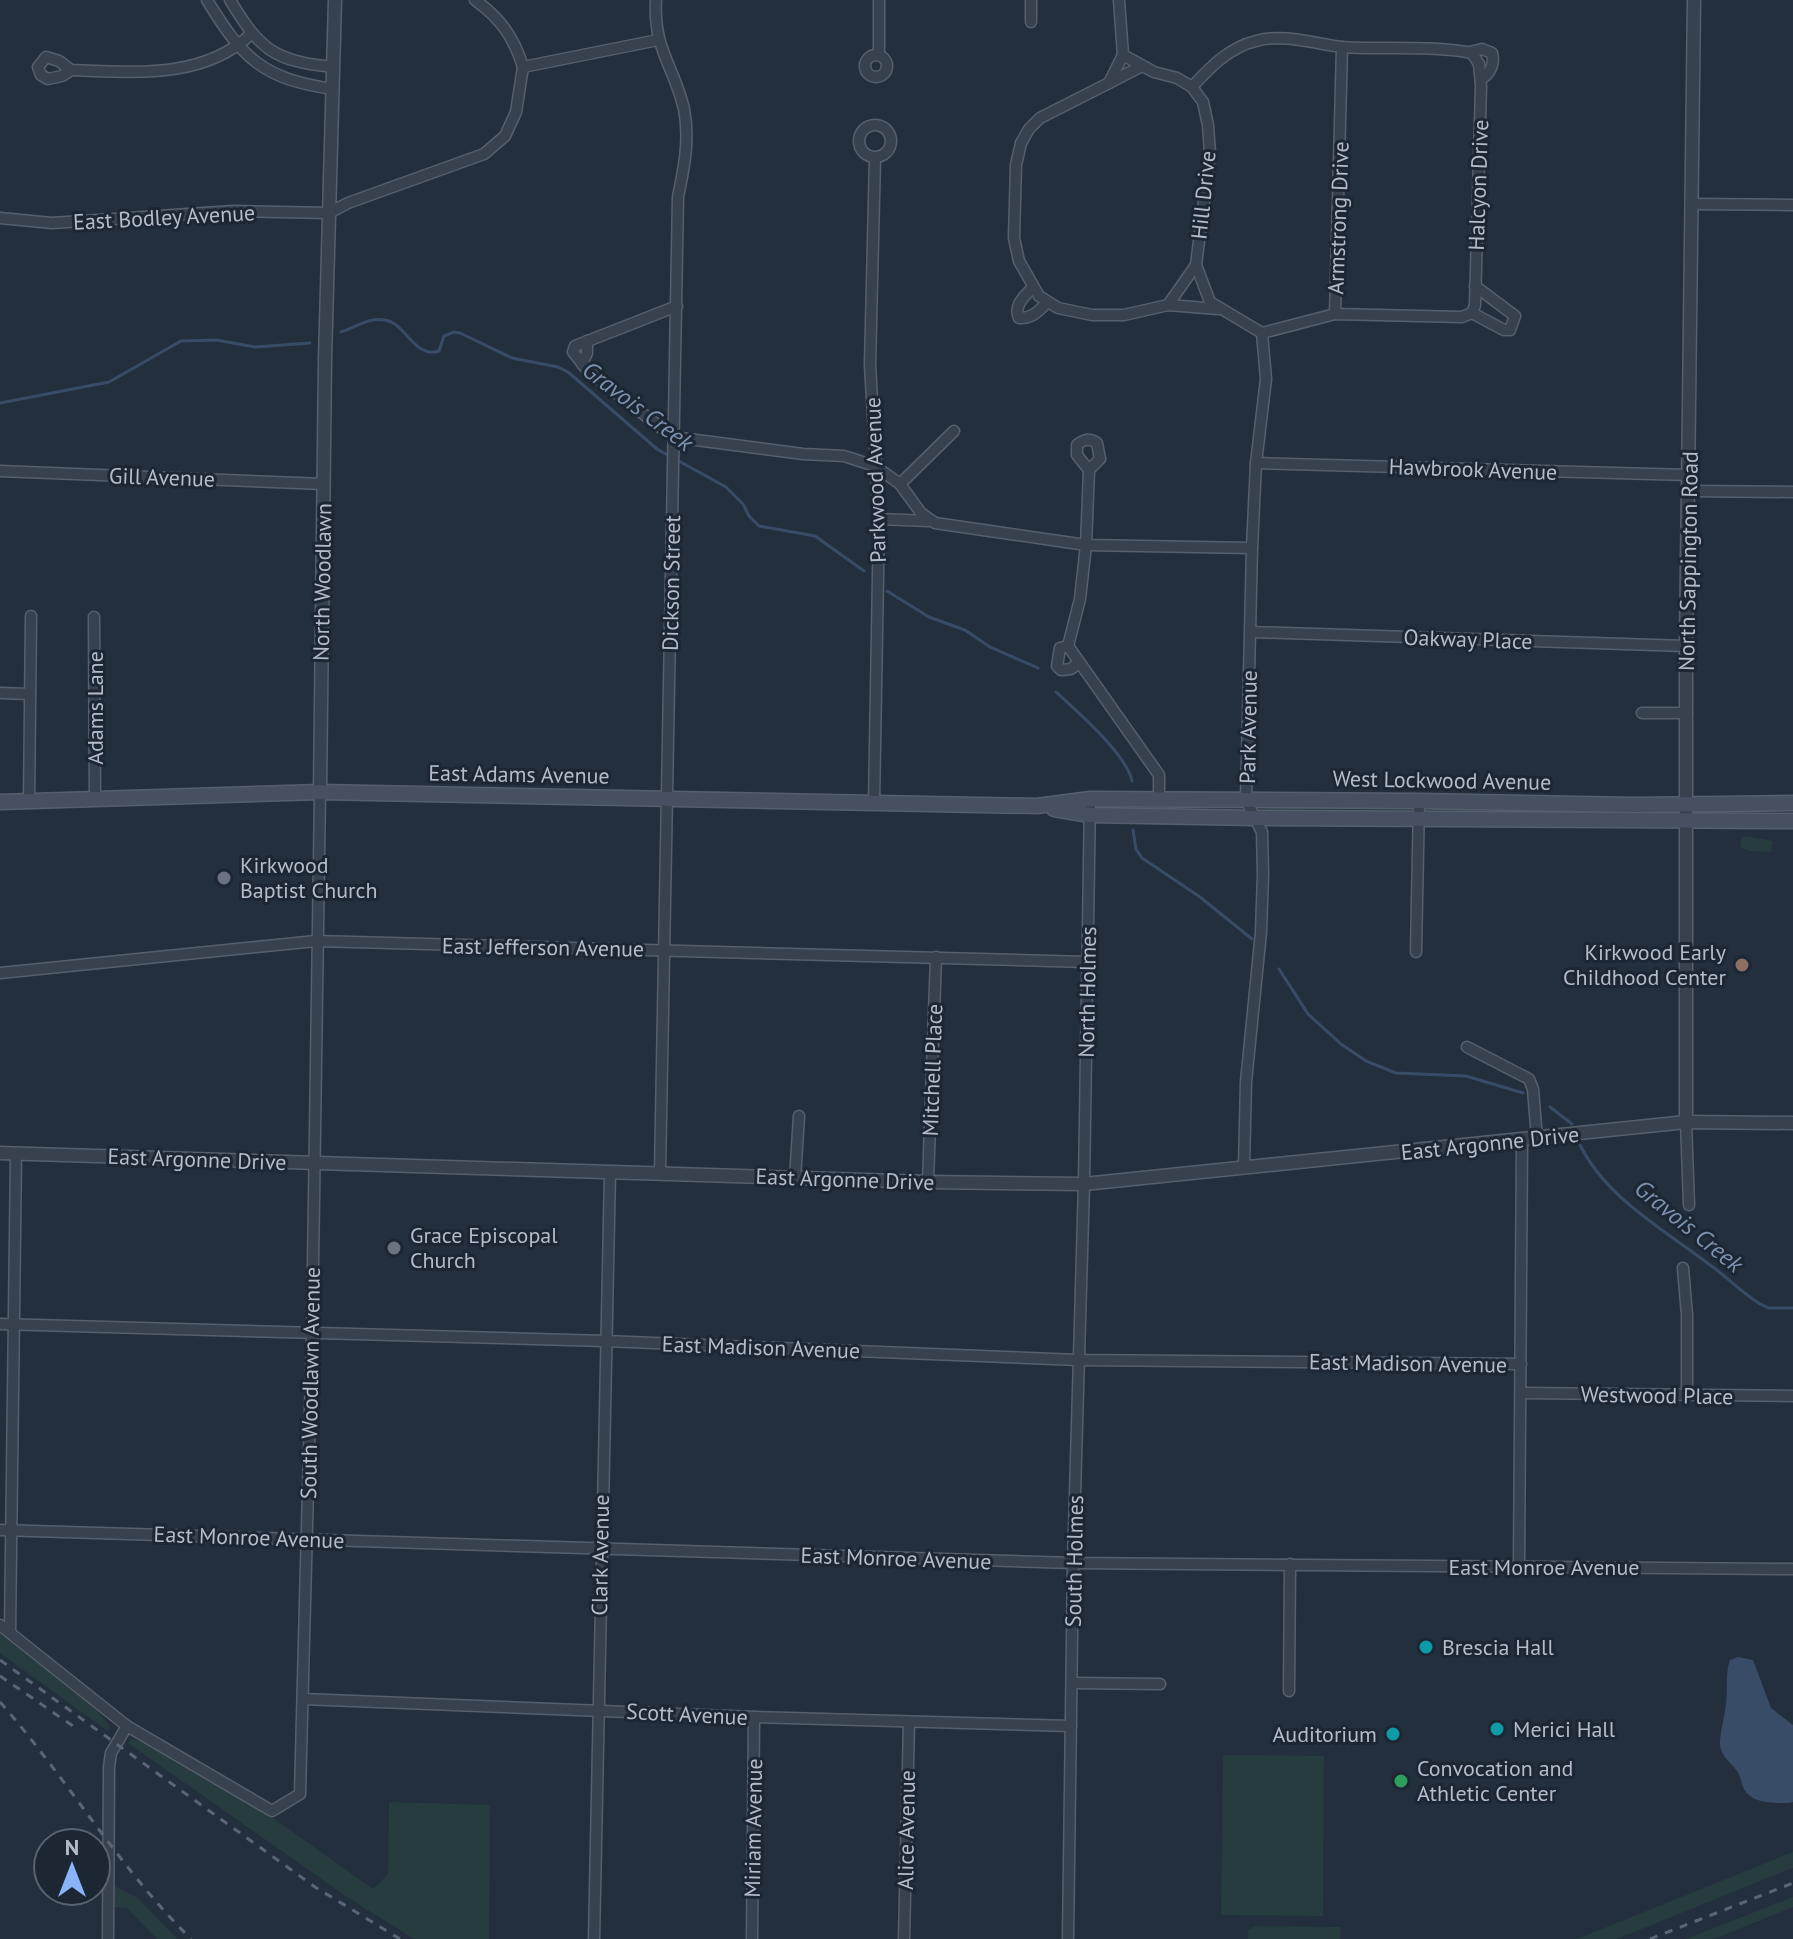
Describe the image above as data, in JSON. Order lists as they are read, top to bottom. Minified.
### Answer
{"streets":{"main road":["East Adams Avenue","West Lockwood Avenue"],"street":["Halcyon Drive","Hill Drive","East Bodley Avenue","Armstrong Drive","Hawbrook Avenue","Gill Avenue","Parkwood Avenue","North Sappington Road","North Woodlawn","Dickson Street","Oakway Place","Adams Lane","Park Avenue","East Jefferson Avenue","North Holmes","Mitchell Place","East Argonne Drive","East Madison Avenue","South Woodlawn Avenue","Westwood Place","East Monroe Avenue","Clark Avenue","South Holmes","Scott Avenue","Miriam Avenue","Alice Avenue"]},"crossings":[["East Bodley Avenue","North Woodlawn"],["Armstrong Drive","Park Avenue"],["Hawbrook Avenue","North Sappington Road"],["Hawbrook Avenue","Park Avenue"],["Gill Avenue","North Woodlawn"],["Parkwood Avenue","East Adams Avenue"],["North Sappington Road","Oakway Place"],["North Sappington Road","West Lockwood Avenue"],["North Sappington Road","East Argonne Drive"],["North Woodlawn","East Adams Avenue"],["North Woodlawn","East Jefferson Avenue"],["North Woodlawn","East Argonne Drive"],["North Woodlawn","South Woodlawn Avenue"],["Dickson Street","East Adams Avenue"],["Dickson Street","East Jefferson Avenue"],["Dickson Street","East Argonne Drive"],["Oakway Place","Park Avenue"],["Adams Lane","East Adams Avenue"],["Park Avenue","West Lockwood Avenue"],["Park Avenue","East Argonne Drive"],["East Adams Avenue","West Lockwood Avenue"],["East Adams Avenue","North Holmes"],["West Lockwood Avenue","North Holmes"],["East Jefferson Avenue","North Holmes"],["East Jefferson Avenue","Mitchell Place"],["North Holmes","East Argonne Drive"],["North Holmes","South Holmes"],["Mitchell Place","East Argonne Drive"],["East Argonne Drive","South Woodlawn Avenue"],["East Argonne Drive","Clark Avenue"],["East Argonne Drive","South Holmes"],["East Madison Avenue","South Woodlawn Avenue"],["East Madison Avenue","Clark Avenue"],["East Madison Avenue","South Holmes"],["South Woodlawn Avenue","East Monroe Avenue"],["South Woodlawn Avenue","Scott Avenue"],["East Monroe Avenue","Clark Avenue"],["East Monroe Avenue","South Holmes"],["Clark Avenue","Scott Avenue"],["South Holmes","Scott Avenue"],["Scott Avenue","Miriam Avenue"],["Scott Avenue","Alice Avenue"]],"water":["Gravois Creek"],"places":["Kirkwood Baptist Church","Kirkwood Early Childhood Center","Grace Episcopal Church","Brescia Hall","Merici Hall","Auditorium","Convocation and Athletic Center"],"north":"top"}
